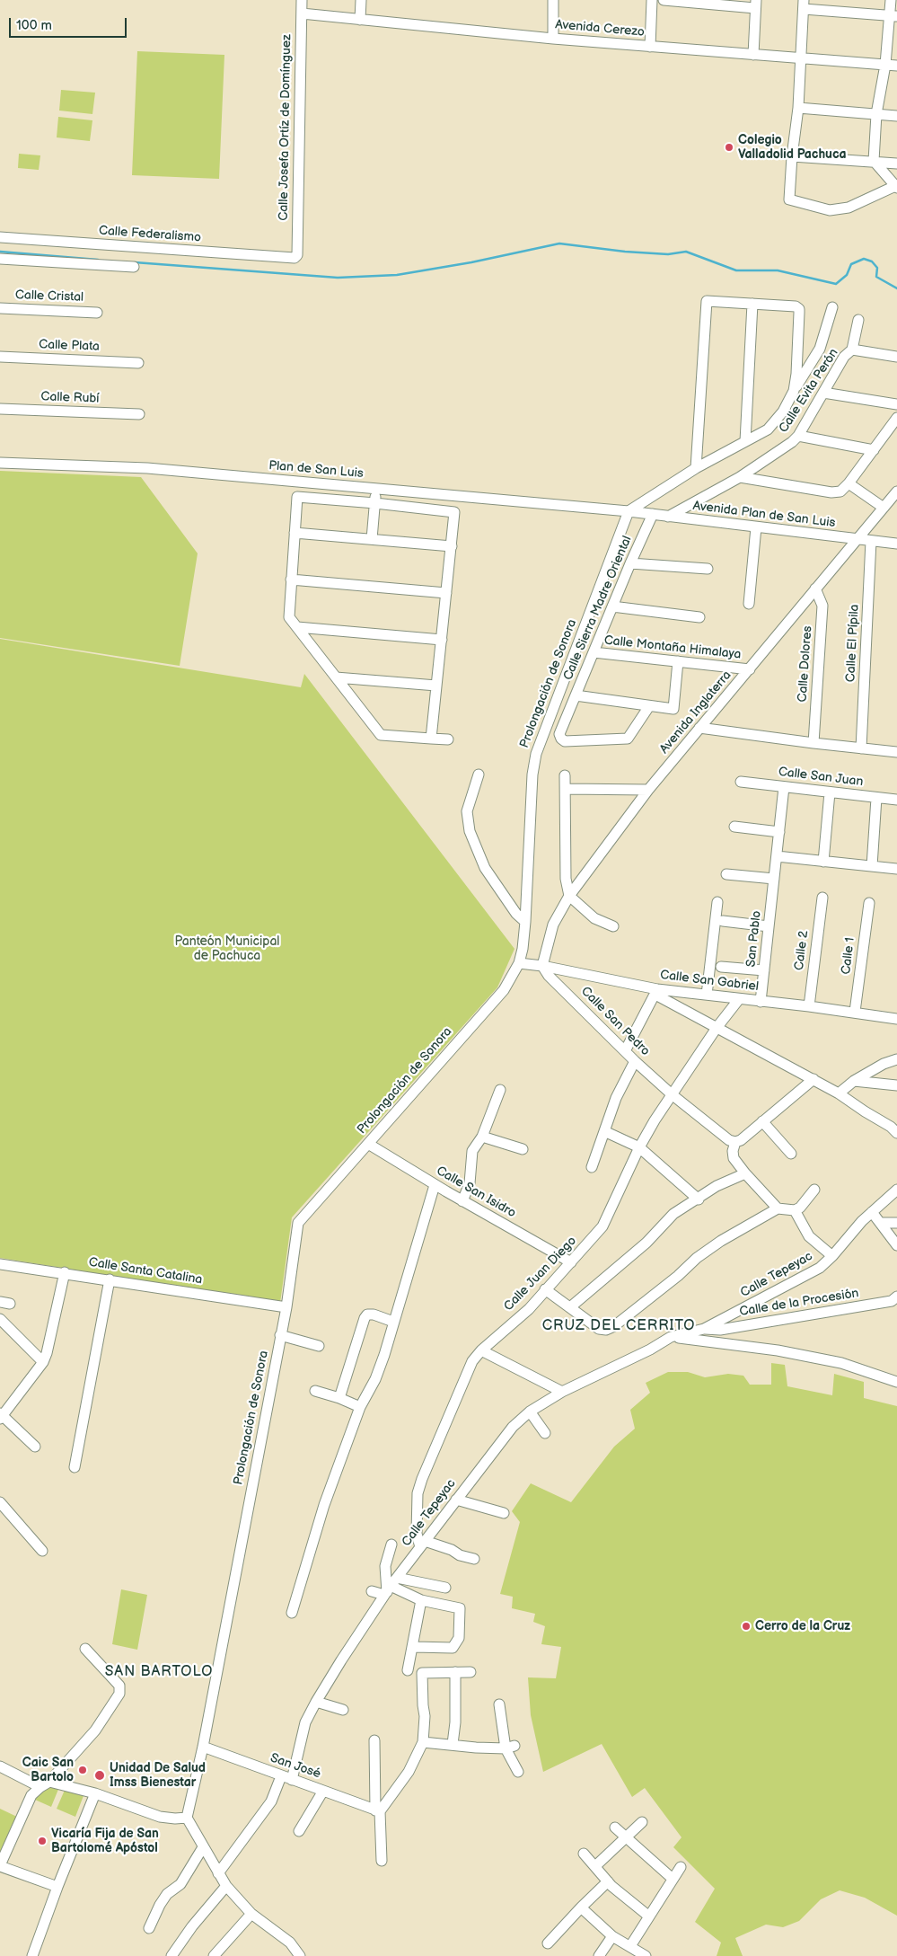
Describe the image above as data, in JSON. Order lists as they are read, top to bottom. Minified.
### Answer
{"streets":{"street":["Avenida Cerezo","Calle Josefa Ortíz de Domínguez","Calle Federalismo","Calle Cristal","Calle Plata","Calle Evita Perón","Calle Rubí","Plan de San Luis","Avenida Plan de San Luis","Calle Sierra Madre Oriental","Calle El Pípila","Calle Montaña Himalaya","Calle Dolores","Prolongación de Sonora","Avenida Inglaterra","Calle San Juan","San Pablo","Calle 2","Calle 1","Calle San Gabriel","Calle San Pedro","Calle San Isidro","Calle Santa Catalina","Calle Juan Diego","Calle Tepeyac","Calle de la Procesión","San José"]},"crossings":[["Avenida Cerezo","Calle Josefa Ortíz de Domínguez"],["Calle Josefa Ortíz de Domínguez","Calle Federalismo"],["Calle Evita Perón","Avenida Plan de San Luis"],["Plan de San Luis","Avenida Plan de San Luis"],["Plan de San Luis","Prolongación de Sonora"],["Avenida Plan de San Luis","Calle Sierra Madre Oriental"],["Avenida Plan de San Luis","Calle El Pípila"],["Avenida Plan de San Luis","Prolongación de Sonora"],["Avenida Plan de San Luis","Avenida Inglaterra"],["Calle Sierra Madre Oriental","Calle Montaña Himalaya"],["Calle Montaña Himalaya","Avenida Inglaterra"],["Calle Dolores","Avenida Inglaterra"],["Prolongación de Sonora","Calle San Gabriel"],["Prolongación de Sonora","Calle San Isidro"],["Prolongación de Sonora","Calle Santa Catalina"],["Prolongación de Sonora","San José"],["Avenida Inglaterra","Calle San Gabriel"],["Avenida Inglaterra","Calle San Pedro"],["Calle San Juan","San Pablo"],["San Pablo","Calle San Gabriel"],["Calle 2","Calle San Gabriel"],["Calle 1","Calle San Gabriel"],["Calle San Gabriel","Calle San Pedro"],["Calle San Gabriel","Calle Juan Diego"],["Calle San Pedro","Calle Juan Diego"],["Calle San Isidro","Calle Juan Diego"],["Calle Juan Diego","Calle Tepeyac"],["Calle Tepeyac","Calle de la Procesión"],["Calle Tepeyac","San José"]],"districts":["CRUZ DEL CERRITO","SAN BARTOLO"],"parks":["Panteón Municipal de Pachuca"],"places":["Colegio Valladolid Pachuca","Cerro de la Cruz","Caic San Bartolo","Unidad De Salud Imss Bienestar","Vicaría Fija de San Bartolomé Apóstol"],"scale_bar":"100 m"}
